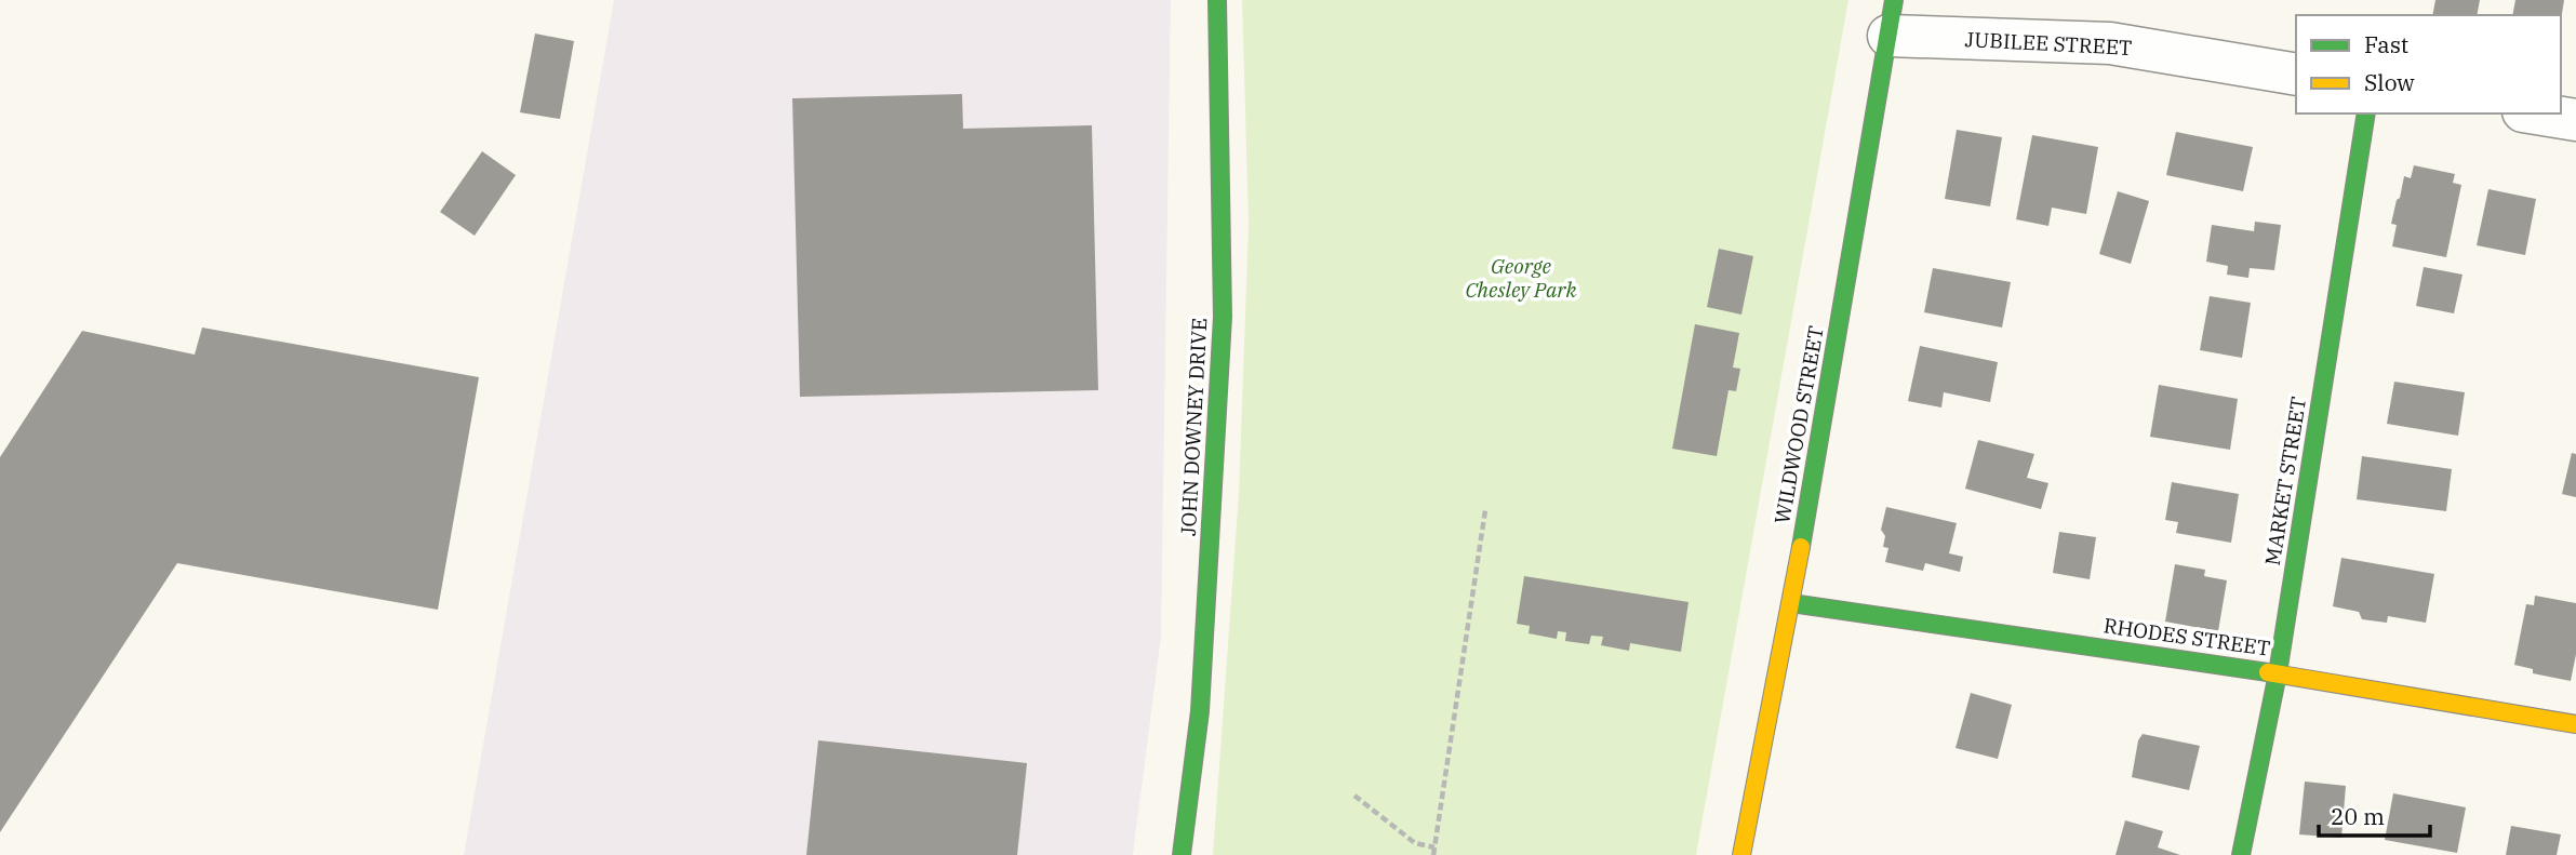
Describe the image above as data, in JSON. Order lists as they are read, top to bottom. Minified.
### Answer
{"streets":{"street":["JUBILEE STREET","WILDWOOD STREET","JOHN DOWNEY DRIVE","MARKET STREET","RHODES STREET"]},"crossings":[["JUBILEE STREET","WILDWOOD STREET"],["WILDWOOD STREET","RHODES STREET"],["MARKET STREET","RHODES STREET"]],"parks":["George Chesley Park"],"legend":["Fast","Slow"],"scale_bar":"20 m"}
